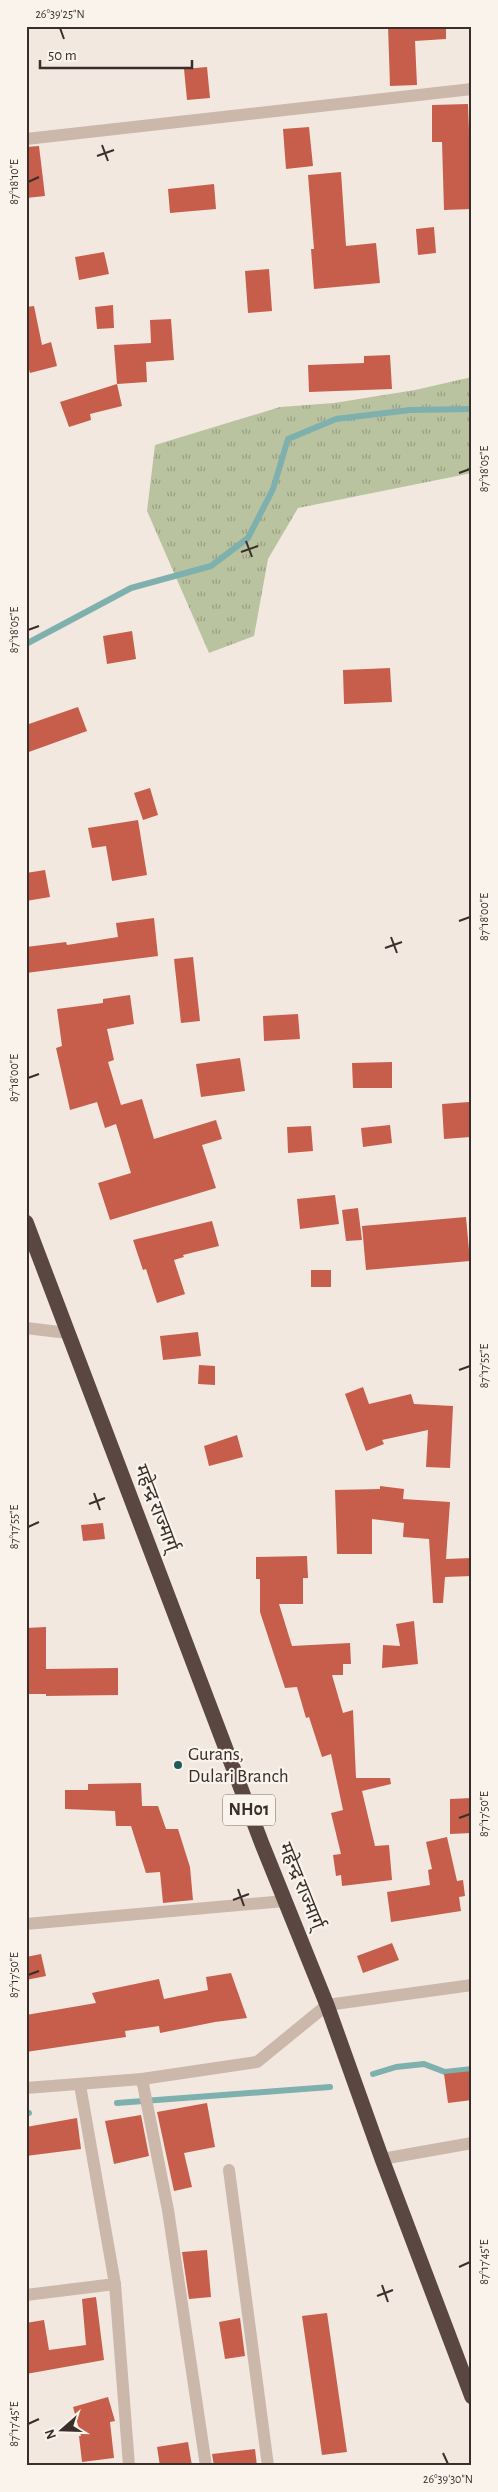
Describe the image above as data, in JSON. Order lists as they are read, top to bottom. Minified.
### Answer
{"streets":{"highway":["महेन्द्र राज्मार्ग्","NH01"]},"places":["Gurans, Dulari Branch"],"scale_bar":"50 m","north":"left","coordinates":["26°39'25\"N","87°18'10\"E","87°18'05\"E","87°18'00\"E","87°17'55\"E","87°17'50\"E","87°17'45\"E","26°39'30\"N"]}
